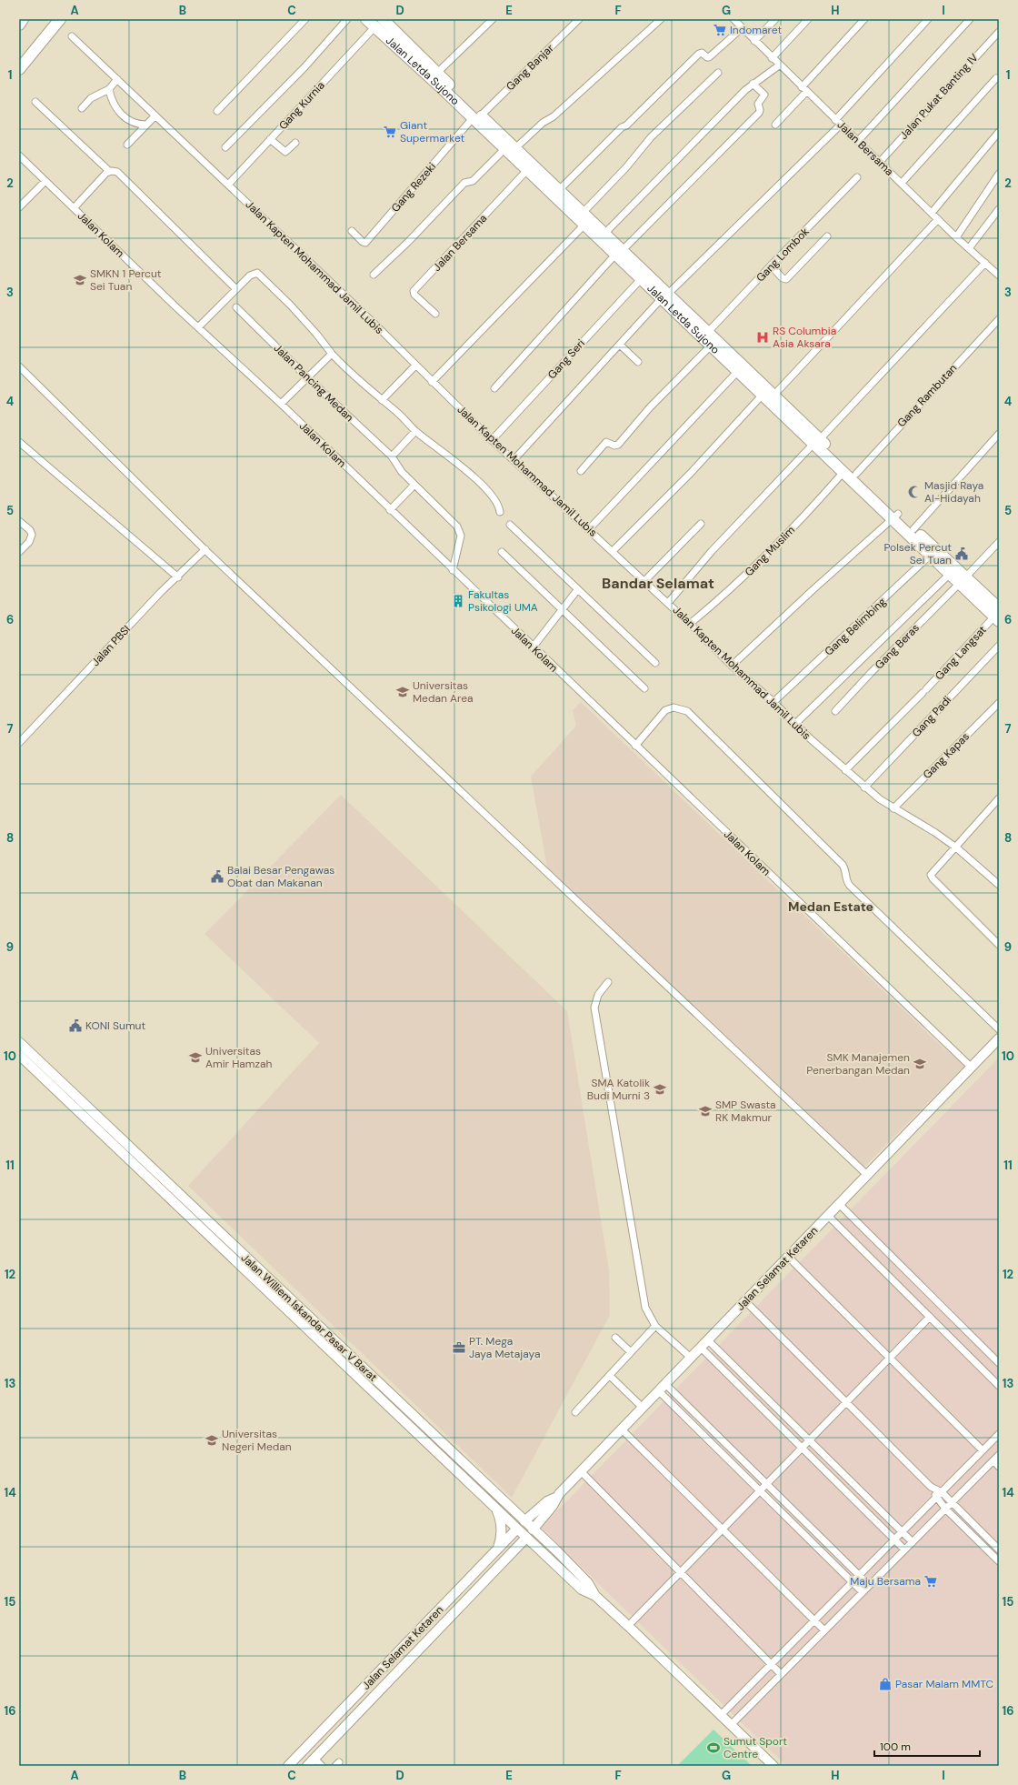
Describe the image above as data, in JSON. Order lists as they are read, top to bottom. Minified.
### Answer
{"streets":{"highway":["Jalan Letda Sujono"],"street":["Gang Banjar","Jalan Pukat Banting IV","Gang Kurnia","Jalan Bersama","Gang Rezeki","Jalan Kolam","Gang Lombok","Jalan Kapten Mohammad Jamil Lubis","Gang Seri","Jalan Pancing Medan","Gang Rambutan","Gang Muslim","Gang Belimbing","Jalan PBSI","Gang Beras","Gang Langsat","Gang Padi","Gang Kapas","Jalan Selamat Ketaren","Jalan Williem Iskandar Pasar V Barat"]},"crossings":[["Gang Banjar","Jalan Letda Sujono"],["Gang Banjar","Gang Rezeki"],["Jalan Letda Sujono","Gang Kurnia"],["Jalan Letda Sujono","Jalan Bersama"],["Jalan Letda Sujono","Gang Rezeki"],["Jalan Letda Sujono","Gang Lombok"],["Jalan Letda Sujono","Gang Seri"],["Jalan Letda Sujono","Gang Rambutan"],["Jalan Letda Sujono","Gang Muslim"],["Jalan Letda Sujono","Gang Belimbing"],["Jalan Letda Sujono","Gang Beras"],["Jalan Letda Sujono","Gang Langsat"],["Jalan Pukat Banting IV","Jalan Bersama"],["Gang Kurnia","Jalan Kapten Mohammad Jamil Lubis"],["Jalan Kolam","Jalan Pancing Medan"],["Jalan Kolam","Jalan Selamat Ketaren"],["Jalan Kapten Mohammad Jamil Lubis","Gang Seri"],["Jalan Kapten Mohammad Jamil Lubis","Gang Muslim"],["Jalan Kapten Mohammad Jamil Lubis","Gang Belimbing"],["Jalan Kapten Mohammad Jamil Lubis","Gang Langsat"],["Jalan Kapten Mohammad Jamil Lubis","Gang Padi"],["Jalan Kapten Mohammad Jamil Lubis","Gang Kapas"],["Jalan Selamat Ketaren","Jalan Williem Iskandar Pasar V Barat"]],"districts":["Bandar Selamat","Medan Estate"],"places":{"supermarket":["Indomaret","Giant Supermarket","Maju Bersama"],"school or university":["SMKN 1 Percut Sei Tuan","Universitas Medan Area","Universitas Amir Hamzah","SMK Manajemen Penerbangan Medan","SMA Katolik Budi Murni 3","SMP Swasta RK Makmur","Universitas Negeri Medan"],"hospital":["RS Columbia Asia Aksara"],"mosque":["Masjid Raya Al-Hidayah"],"public building":["Polsek Percut Sei Tuan","Balai Besar Pengawas Obat dan Makanan","KONI Sumut"],"building":["Fakultas Psikologi UMA"],"office":["PT. Mega Jaya Metajaya"],"shop":["Pasar Malam MMTC"],"sports":["Sumut Sport Centre"]},"scale_bar":"100 m","grid":{"columns":["A","B","C","D","E","F","G","H","I"],"rows":["1","2","3","4","5","6","7","8","9","10","11","12","13","14","15","16"]}}
